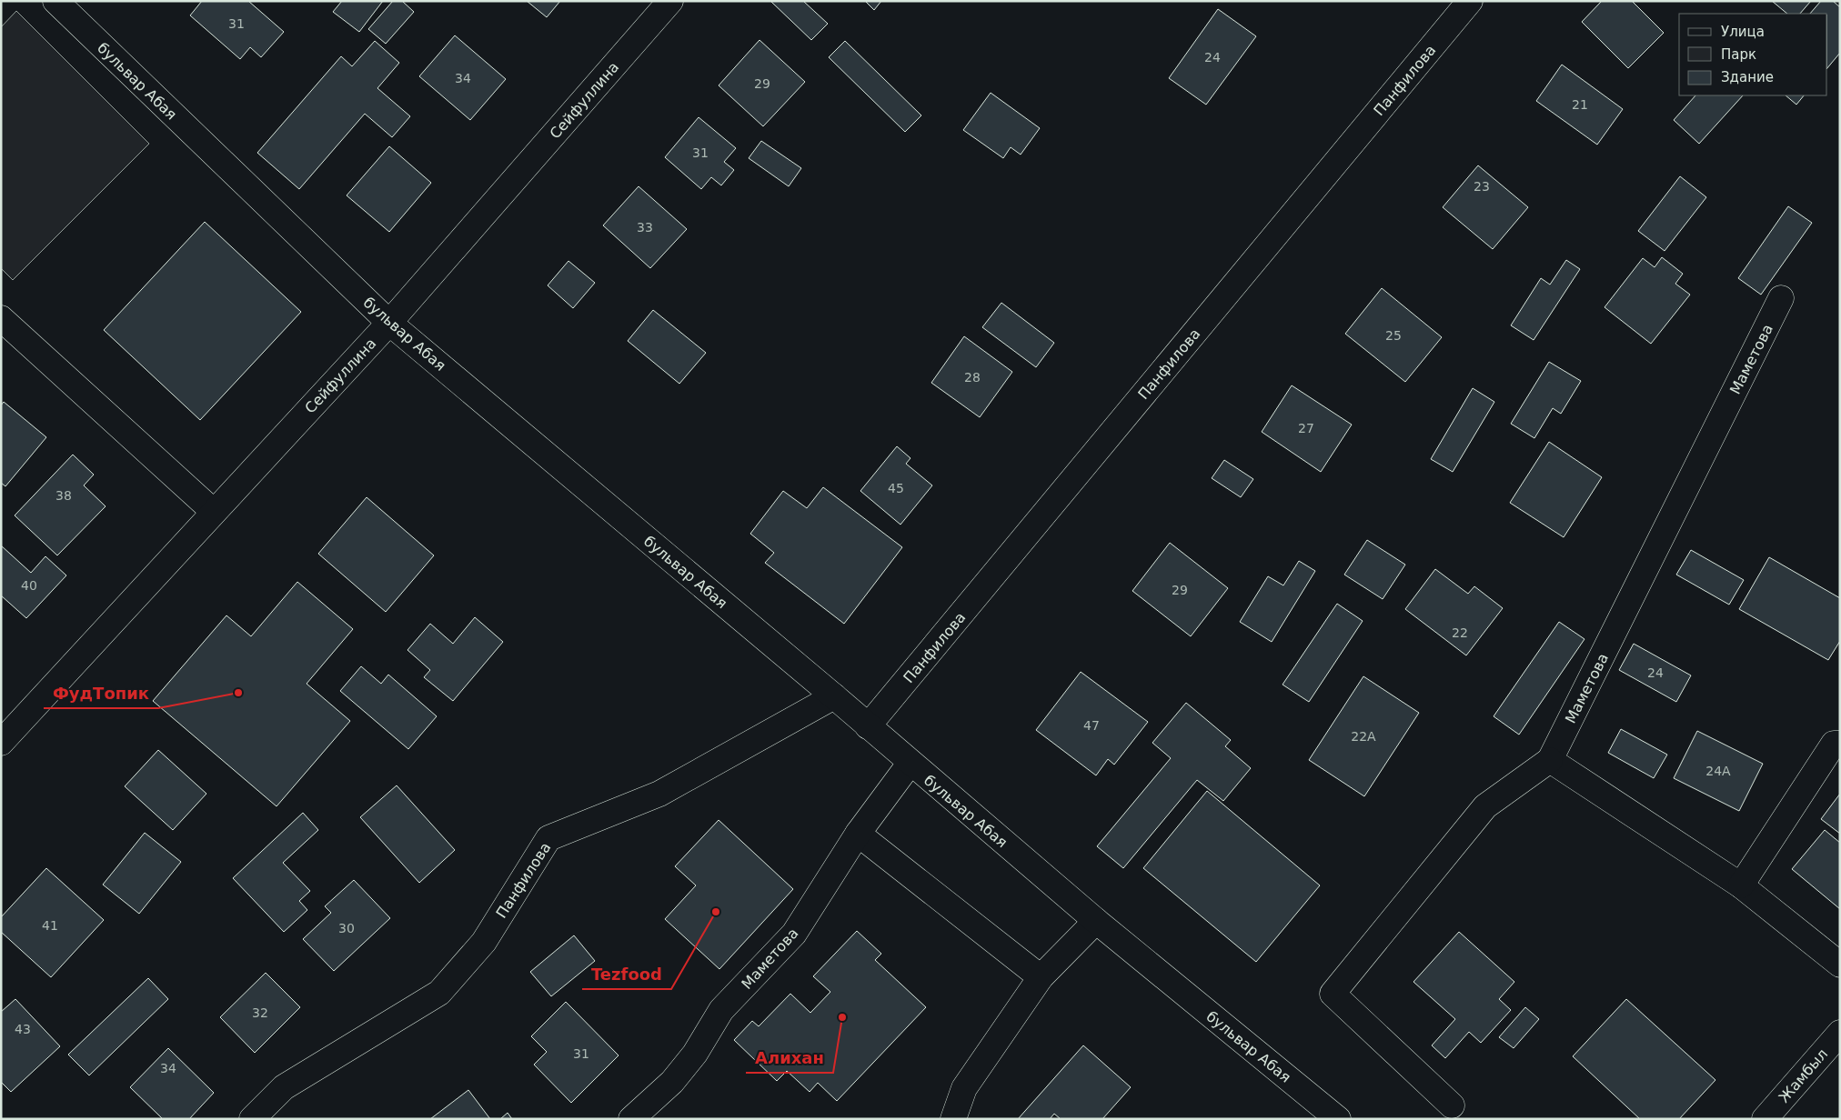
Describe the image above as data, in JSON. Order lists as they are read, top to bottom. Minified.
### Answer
{"streets":{"street":["Панфилова","бульвар Абая","Сейфуллина","Маметова","Жамбыл"]},"crossings":[["Панфилова","бульвар Абая"],["бульвар Абая","Сейфуллина"],["бульвар Абая","Маметова"]],"places":["ФудТопик","Tezfood","Алихан"],"house_numbers":["31","24","34","29","21","31","23","33","25","28","27","45","38","40","29","22","24","47","22А","24А","41","30","32","43","31","34"],"legend":["Улица","Парк","Здание"]}
